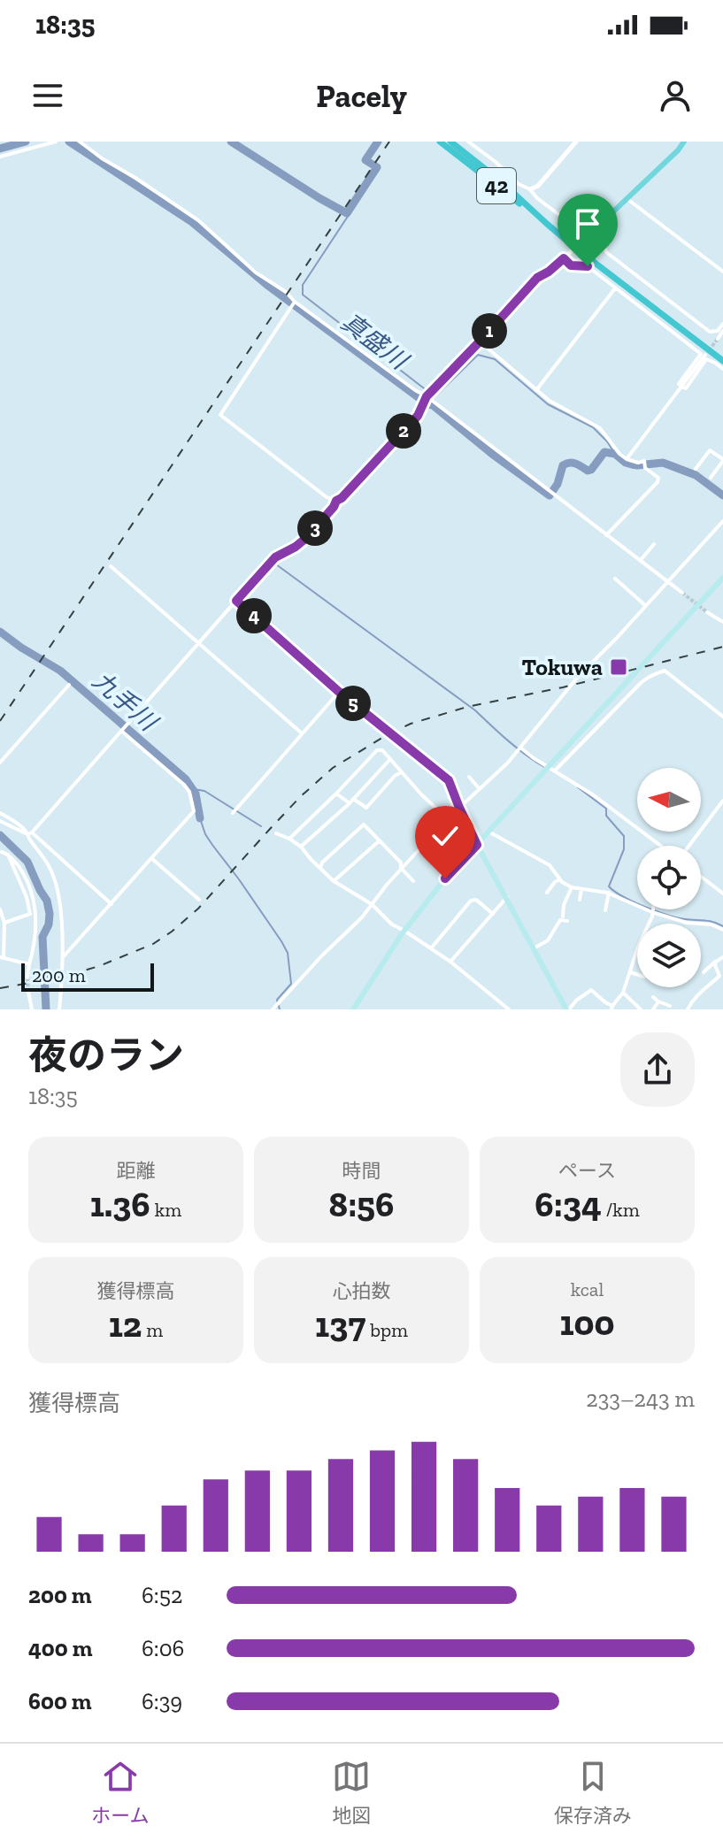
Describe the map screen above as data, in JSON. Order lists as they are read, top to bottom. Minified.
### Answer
{"streets":{"highway":["42"]},"water":["真盛川","九手川"],"places":{"transit":["Tokuwa"]},"scale_bar":"200 m","north":"left","page":{"status":"18:35","header":"Pacely","pins":["1","2","3","4","5"],"scale":"200 m","heading":["夜のラン","18:35"],"stats":[["距離","1.36 km"],["時間","8:56"],["ペース","6:34 /km"],["獲得標高","12 m"],["心拍数","137 bpm"],["kcal","100"]],"chart":["獲得標高","233–243 m"],"list":[{"name":"200 m","note":"6:52"},{"name":"400 m","note":"6:06"},{"name":"600 m","note":"6:39"}],"tabs":["ホーム","地図","保存済み"]}}
